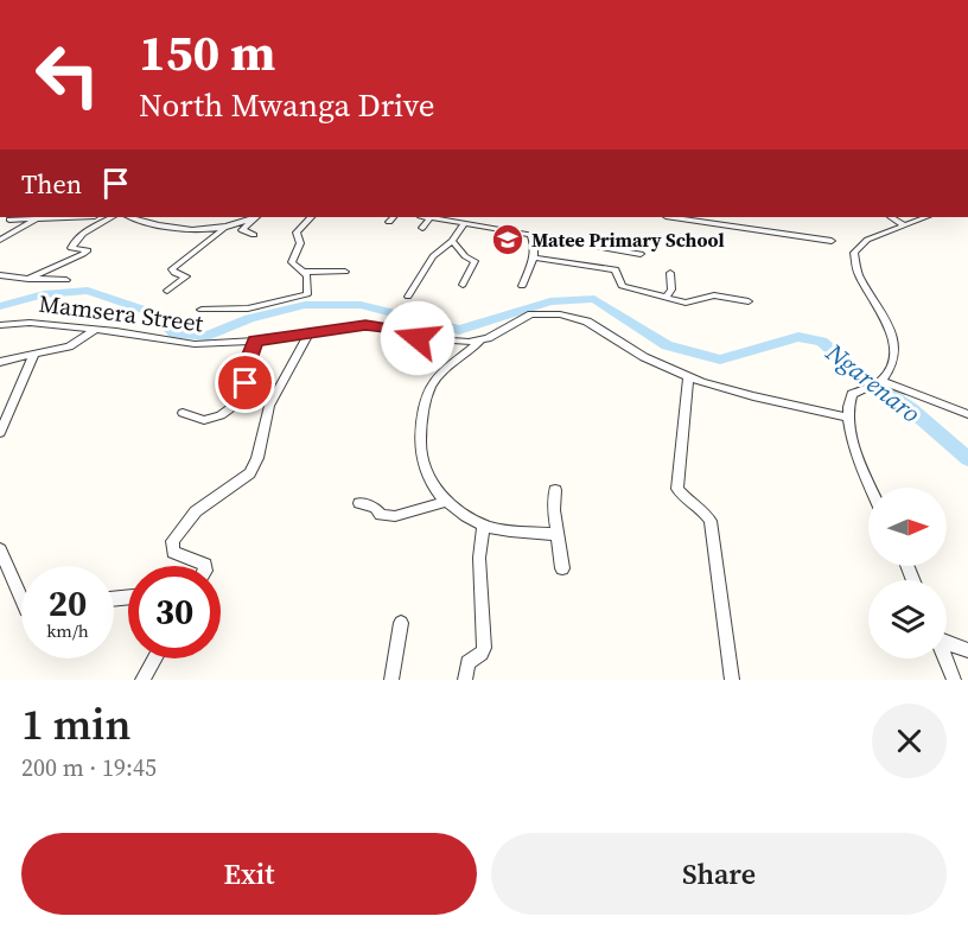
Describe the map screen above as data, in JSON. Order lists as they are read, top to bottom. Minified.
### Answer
{"streets":{"street":["Mamsera Street"]},"water":["Ngarenaro"],"places":{"school or university":["Matee Primary School"]},"north":"right","page":{"turn":["150 m","North Mwanga Drive"],"then":"Then","speed":"20 km/h","limit":"30","heading":["1 min","200 m · 19:45"],"buttons":["Exit","Share"]}}
